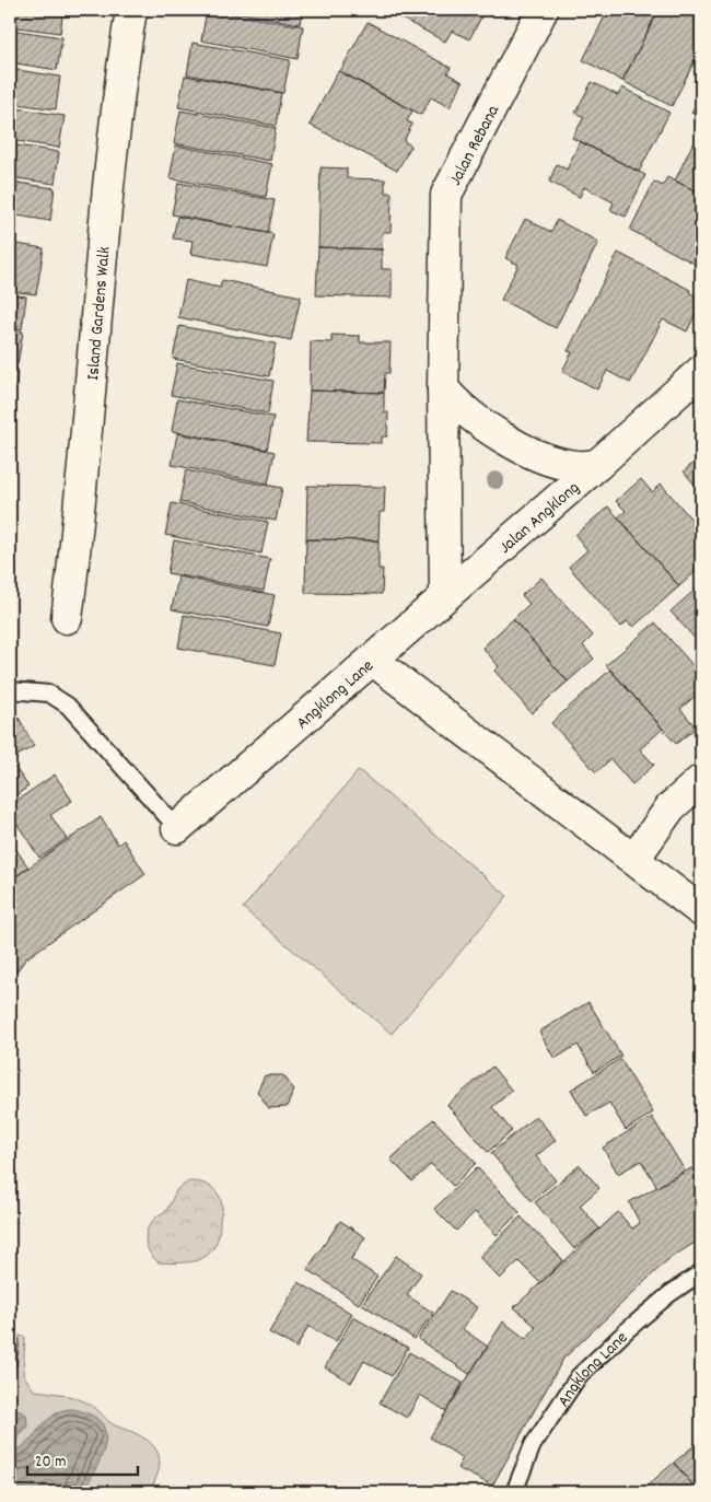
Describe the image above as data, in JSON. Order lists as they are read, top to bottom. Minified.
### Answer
{"streets":{"street":["Jalan Rebana","Island Gardens Walk","Jalan Angklong","Angklong Lane"]},"crossings":[["Jalan Rebana","Jalan Angklong"],["Jalan Angklong","Angklong Lane"]],"scale_bar":"20 m"}
